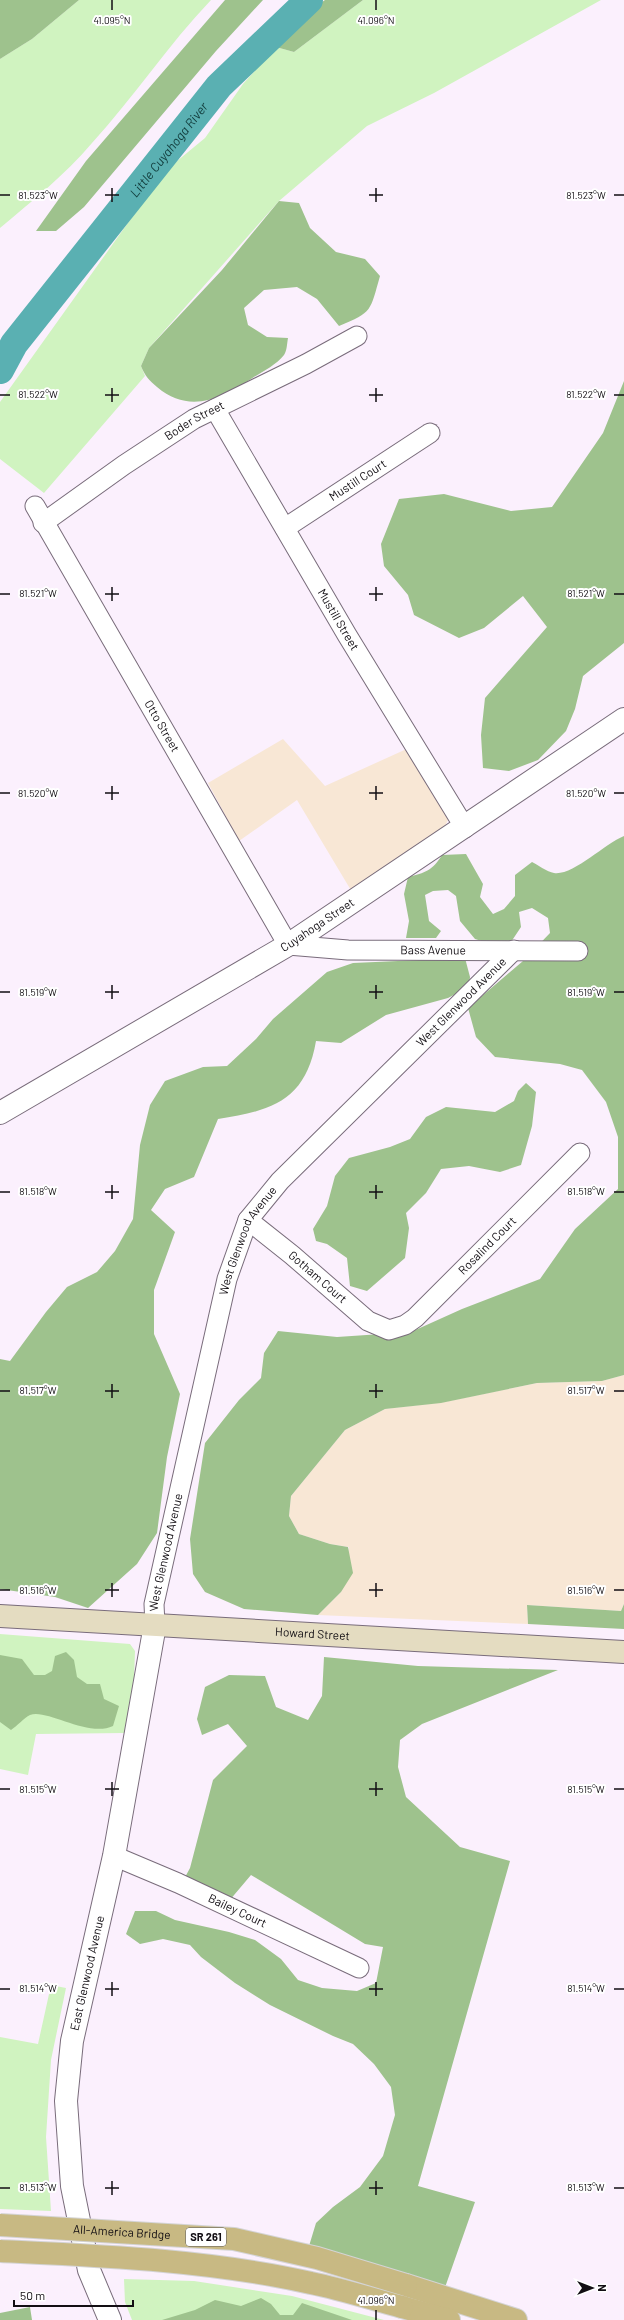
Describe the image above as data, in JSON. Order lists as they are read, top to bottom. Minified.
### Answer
{"streets":{"main road":["Howard Street","All-America Bridge","SR 261"],"street":["Boder Street","Mustill Court","Mustill Street","Otto Street","Cuyahoga Street","Bass Avenue","West Glenwood Avenue","Rosalind Court","Gotham Court","Bailey Court","East Glenwood Avenue"]},"crossings":[["Boder Street","Mustill Street"],["Boder Street","Otto Street"],["Mustill Court","Mustill Street"],["Mustill Street","Cuyahoga Street"],["Otto Street","Cuyahoga Street"],["Otto Street","Bass Avenue"],["Cuyahoga Street","Bass Avenue"],["Bass Avenue","West Glenwood Avenue"],["West Glenwood Avenue","Gotham Court"],["West Glenwood Avenue","Howard Street"],["West Glenwood Avenue","East Glenwood Avenue"],["Rosalind Court","Gotham Court"],["Howard Street","East Glenwood Avenue"],["Bailey Court","East Glenwood Avenue"]],"water":["Little Cuyahoga River"],"scale_bar":"50 m","north":"right","coordinates":["41.095°N","41.096°N","81.523°W","81.522°W","81.521°W","81.520°W","81.519°W","81.518°W","81.517°W","81.516°W","81.515°W","81.514°W","81.513°W"]}
